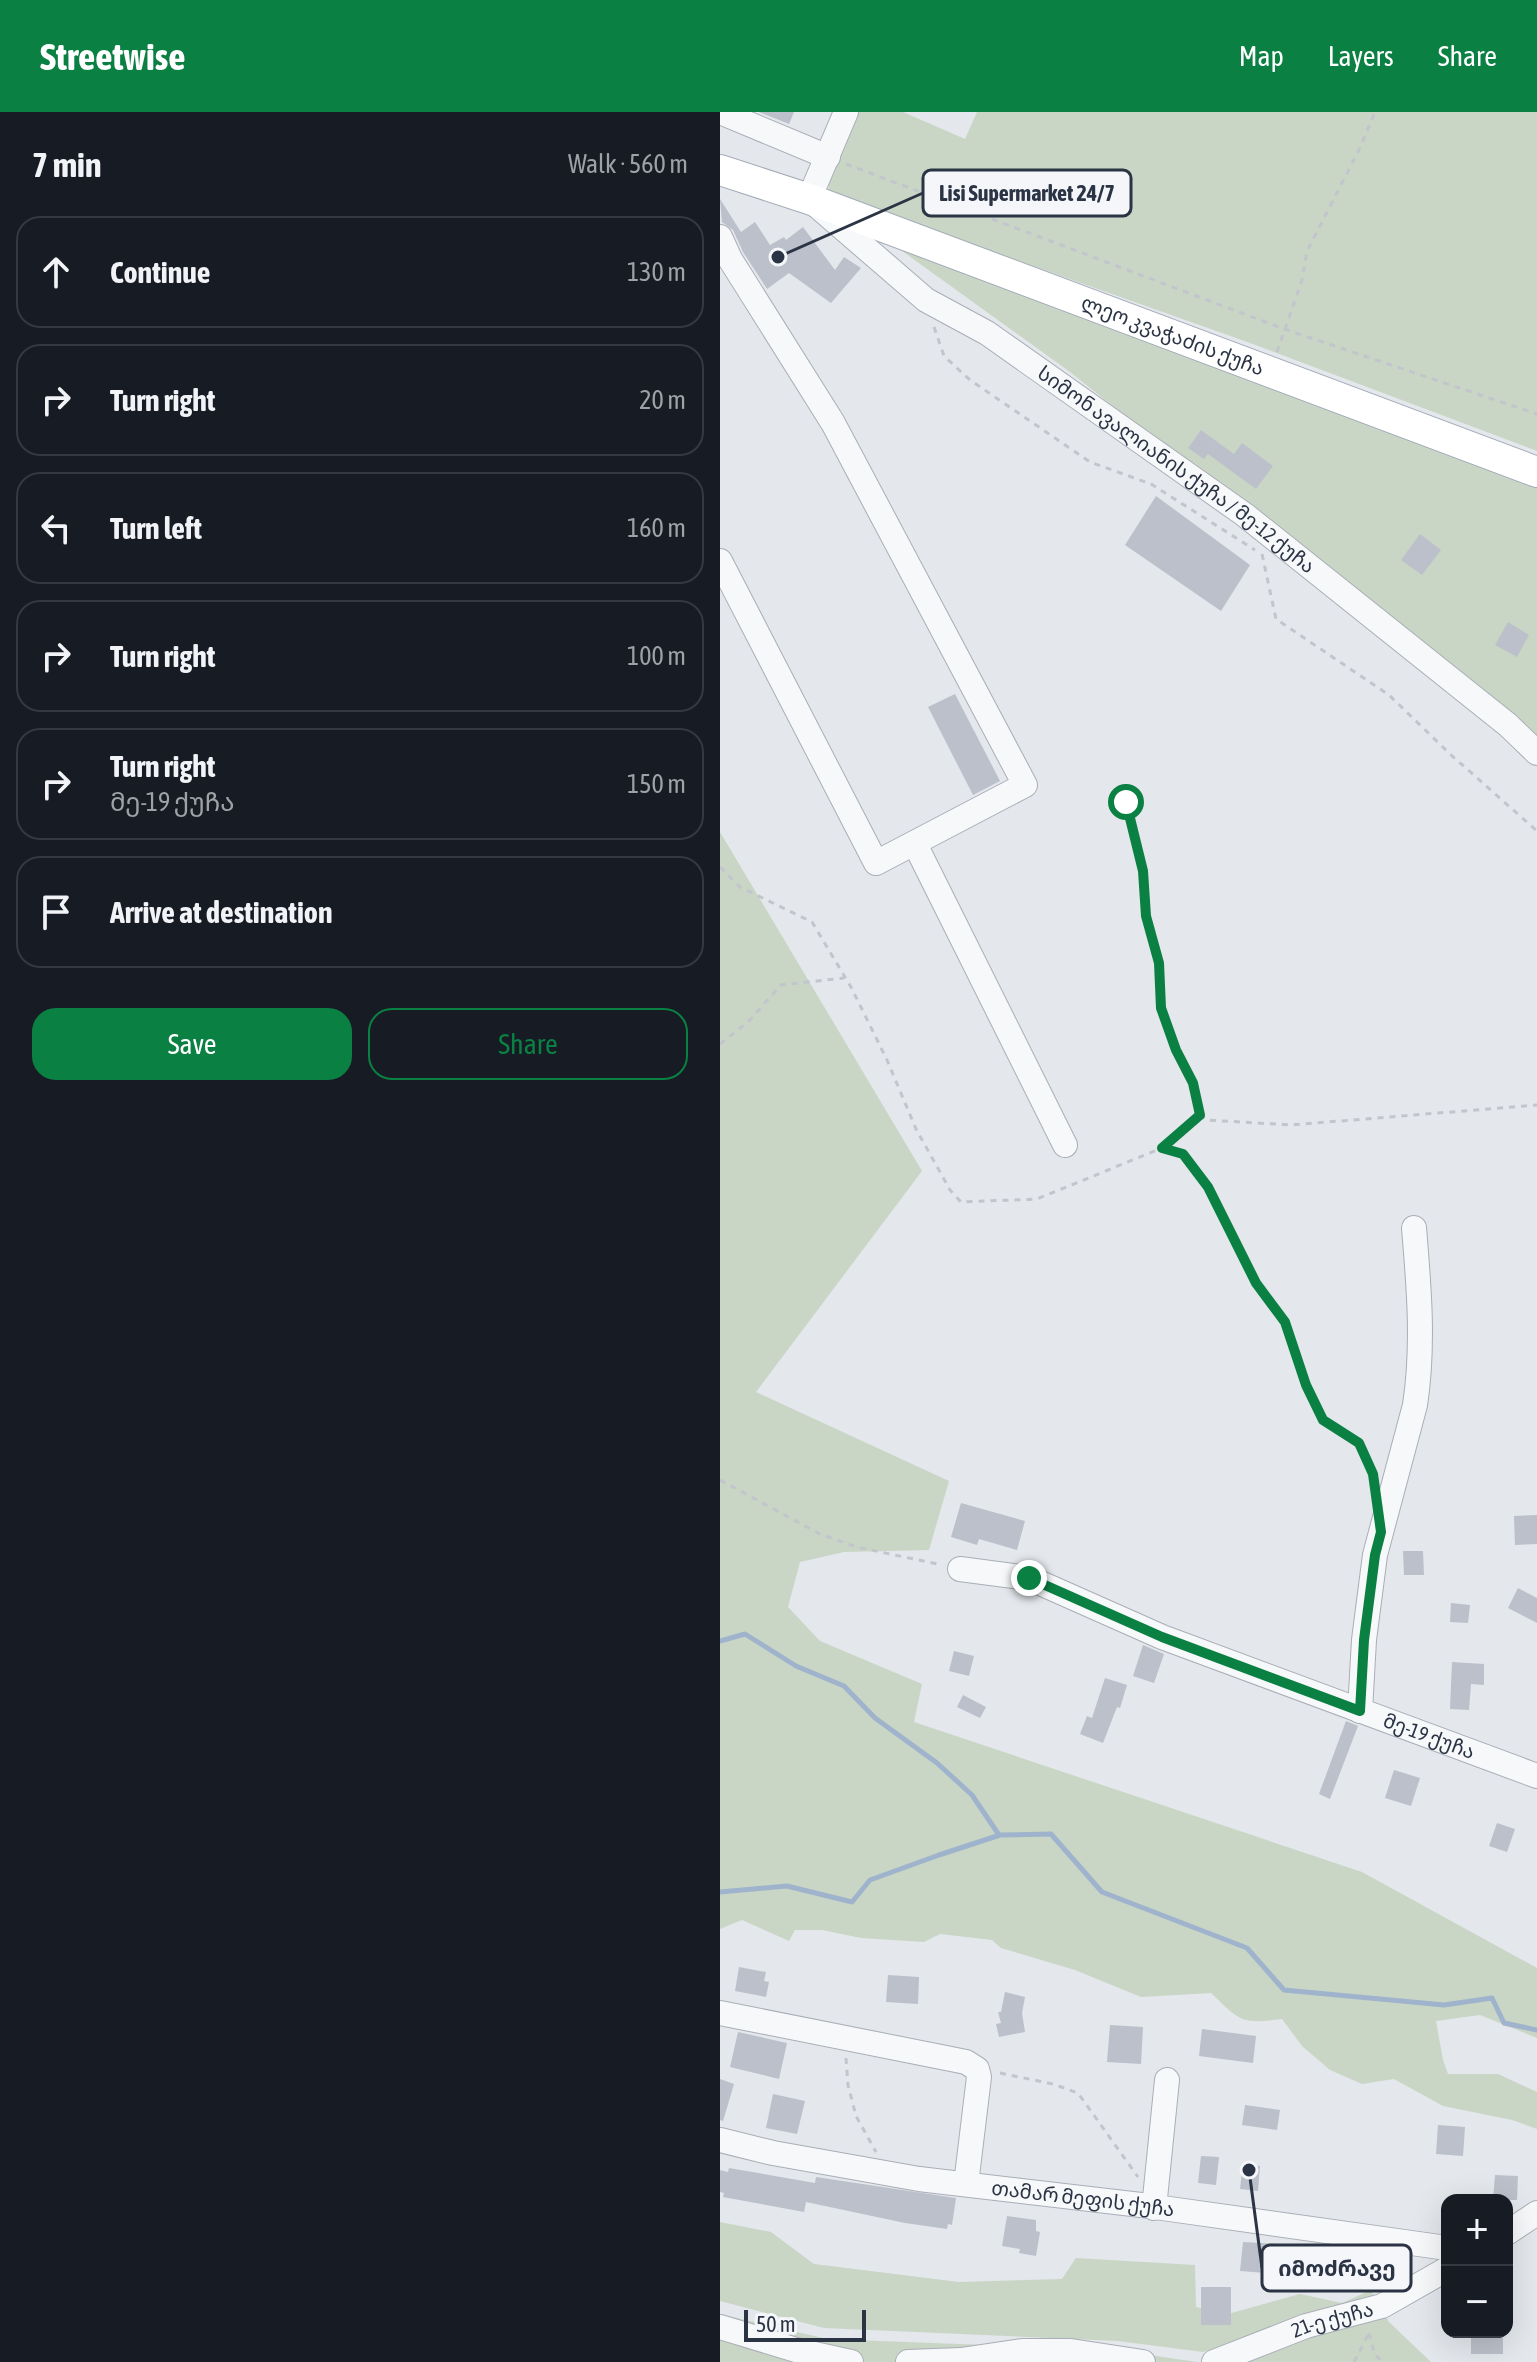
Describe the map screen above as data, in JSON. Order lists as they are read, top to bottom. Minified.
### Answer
{"streets":{"main road":["ლეო კვაჭაძის ქუჩა"],"street":["სიმონ ავალიანის ქუჩა / მე-12 ქუჩა","მე-19 ქუჩა","თამარ მეფის ქუჩა","21-ე ქუჩა"]},"crossings":[["ლეო კვაჭაძის ქუჩა","სიმონ ავალიანის ქუჩა / მე-12 ქუჩა"]],"places":["Lisi Supermarket 24/7","იმოძრავე"],"scale_bar":"50 m","page":{"header":"Streetwise","nav":["Map","Layers","Share"],"heading":["7 min","Walk · 560 m"],"list":[["Continue","130 m"],["Turn right","20 m"],["Turn left","160 m"],["Turn right","100 m"],["Turn right","მე-19 ქუჩა","150 m"],"Arrive at destination"],"buttons":["Save","Share"],"map_buttons":["+","−"],"scale":"50 m"}}
